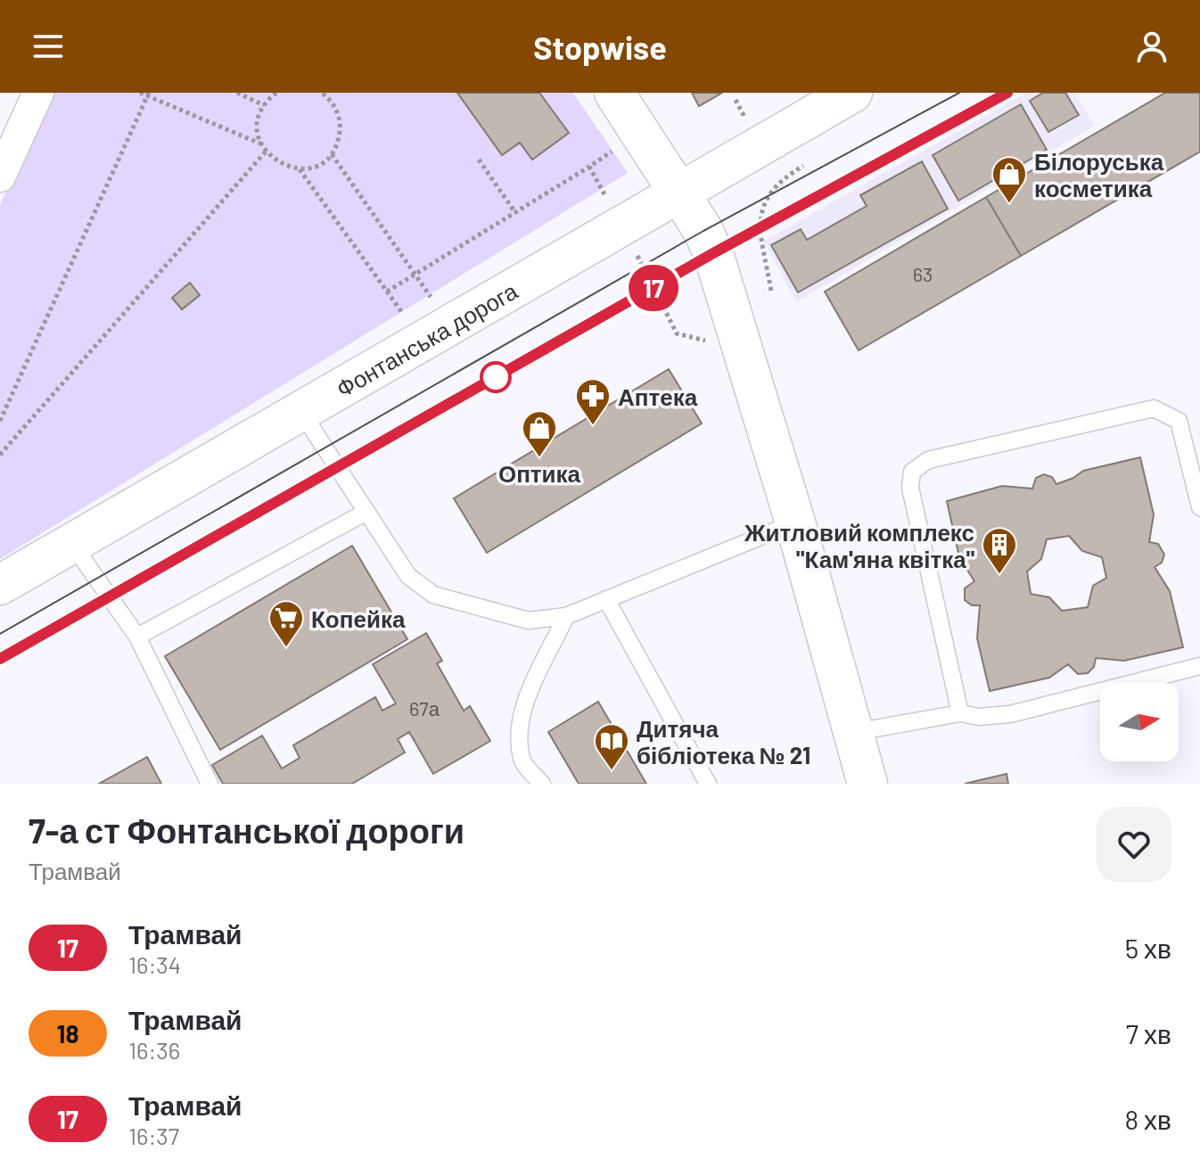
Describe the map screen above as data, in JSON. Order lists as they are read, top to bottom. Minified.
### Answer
{"streets":{"main road":["Фонтанська дорога"]},"places":{"shop":["Білоруська косметика","Оптика"],"pharmacy":["Аптека"],"building":["Житловий комплекс \"Кам'яна квітка\""],"supermarket":["Копейка"],"library":["Дитяча бібліотека № 21"]},"lines":["tram line 17"],"house_numbers":["63","67а"],"north":"right","page":{"header":"Stopwise","on_map":"17","heading":["7-а ст Фонтанської дороги","Трамвай"],"list":[{"mark":"17","name":"Трамвай","note":"16:34","value":"5 хв"},{"mark":"18","name":"Трамвай","note":"16:36","value":"7 хв"},{"mark":"17","name":"Трамвай","note":"16:37","value":"8 хв"}]}}
